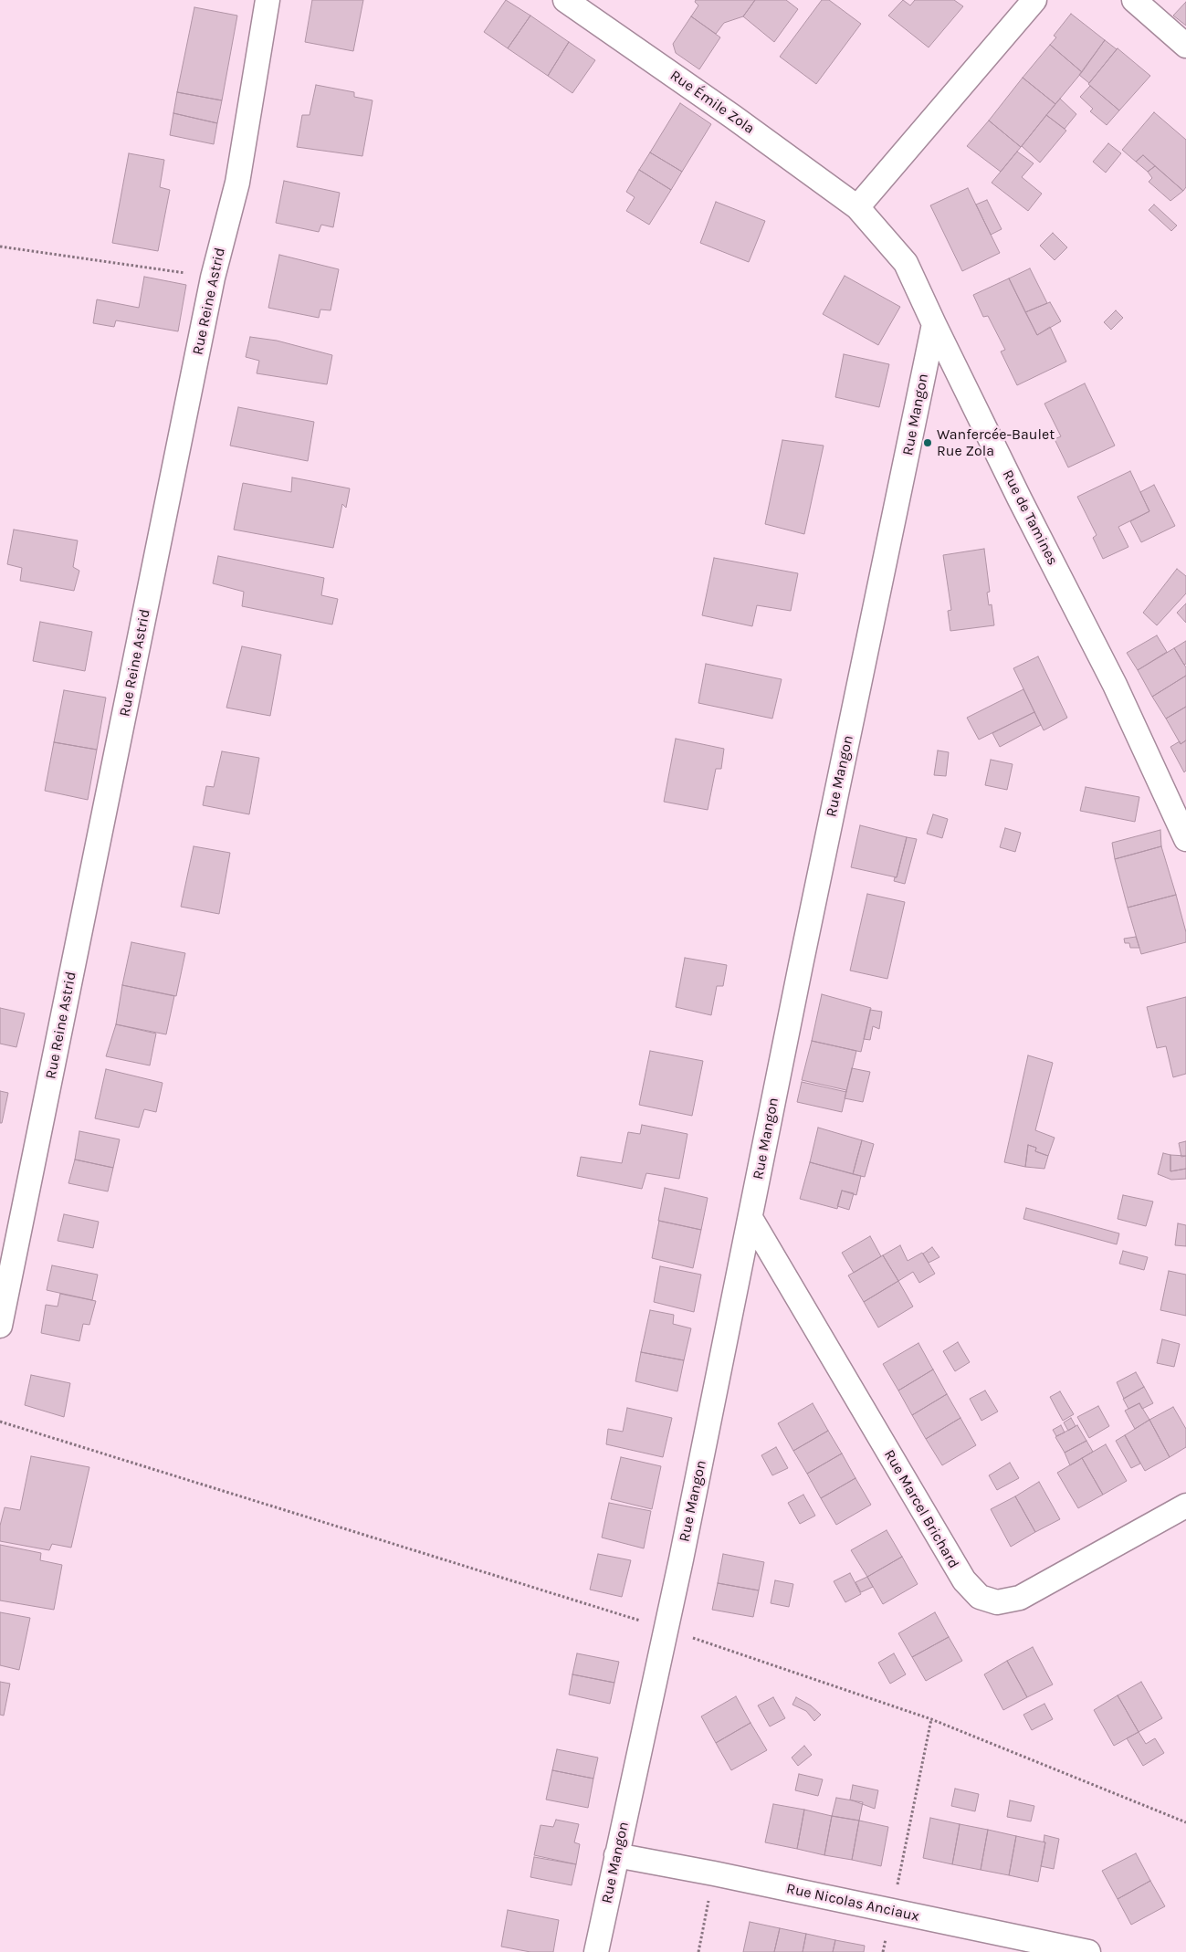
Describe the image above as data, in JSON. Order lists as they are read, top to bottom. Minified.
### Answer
{"streets":{"street":["Rue Émile Zola","Rue Reine Astrid","Rue Mangon","Rue de Tamines","Rue Marcel Brichard","Rue Nicolas Anciaux"]},"crossings":[["Rue Émile Zola","Rue de Tamines"],["Rue Mangon","Rue de Tamines"],["Rue Mangon","Rue Marcel Brichard"],["Rue Mangon","Rue Nicolas Anciaux"]],"places":["Wanfercée-Baulet Rue Zola"]}
